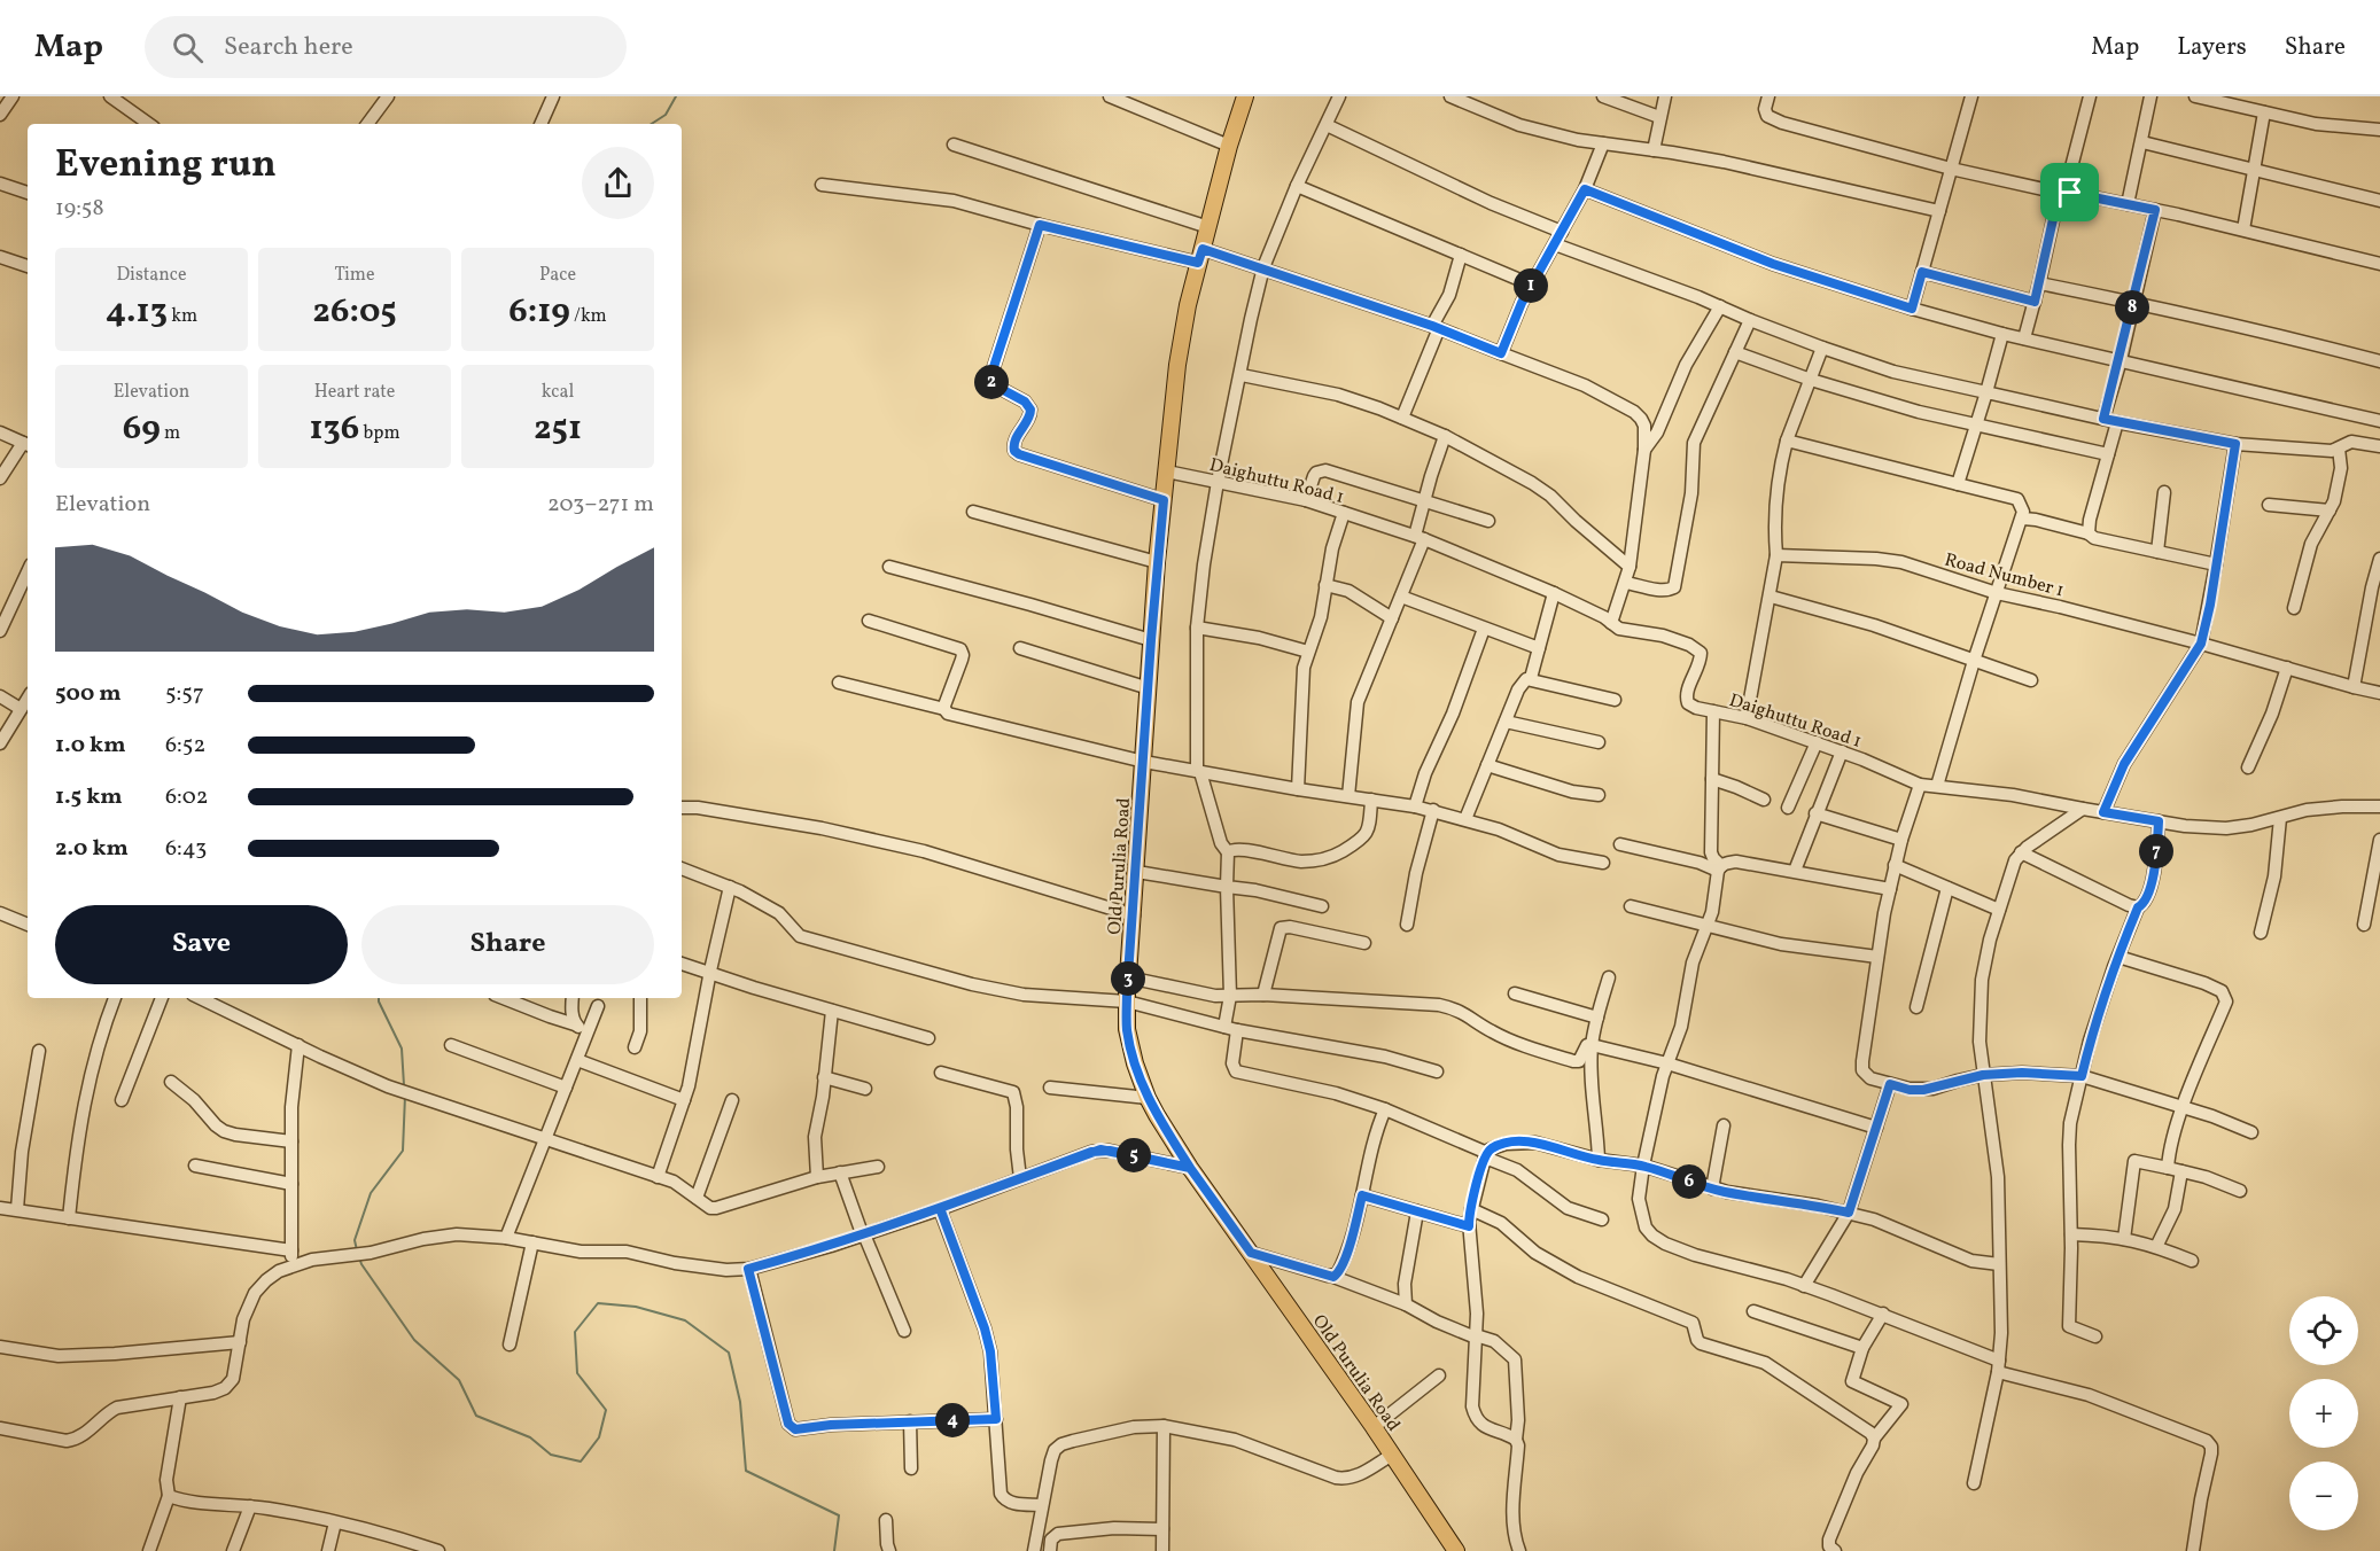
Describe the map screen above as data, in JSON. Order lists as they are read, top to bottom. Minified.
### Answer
{"streets":{"main road":["Old Purulia Road"],"street":["Daighuttu Road 1","Road Number 1"]},"crossings":[["Daighuttu Road 1","Old Purulia Road"]],"page":{"header":"Map","search":"Search here","nav":["Map","Layers","Share"],"heading":["Evening run","19:58"],"stats":[["Distance","4.13 km"],["Time","26:05"],["Pace","6:19 /km"],["Elevation","69 m"],["Heart rate","136 bpm"],["kcal","251"]],"pins":["1","8","2","7","3","5","6","4"],"chart":["Elevation","203–271 m"],"list":[{"name":"500 m","note":"5:57"},{"name":"1.0 km","note":"6:52"},{"name":"1.5 km","note":"6:02"},{"name":"2.0 km","note":"6:43"}],"buttons":["Save","Share"],"map_buttons":["+","−"]}}
